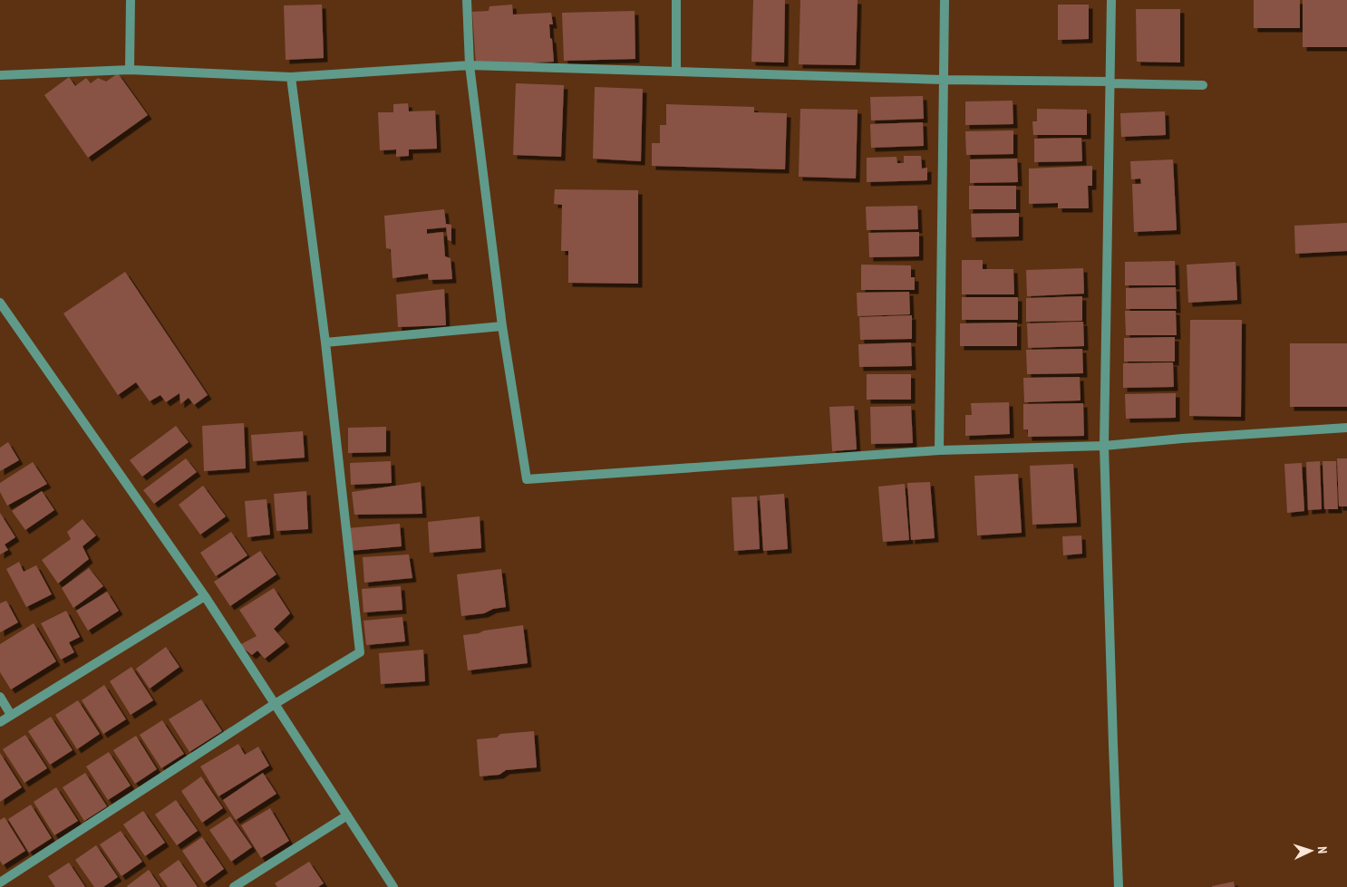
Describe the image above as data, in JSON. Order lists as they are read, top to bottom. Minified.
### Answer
{"north":"right"}
